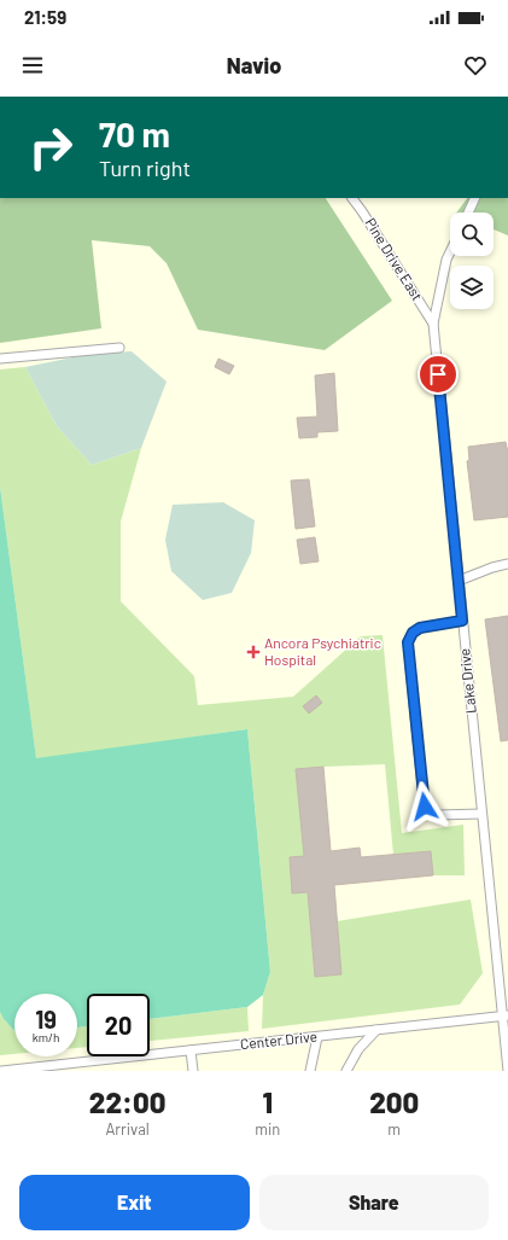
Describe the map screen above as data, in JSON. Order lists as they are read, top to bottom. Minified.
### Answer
{"streets":{"lane":["Pine Drive East","Lake Drive","Center Drive"]},"crossings":[["Pine Drive East","Lake Drive"],["Lake Drive","Center Drive"]],"places":{"health":["Ancora Psychiatric Hospital"]},"page":{"status":"21:59","header":"Navio","turn":["70 m","Turn right"],"speed":"19 km/h","limit":"20","eta":["22:00","Arrival","1","min","200","m"],"buttons":["Exit","Share"]}}
